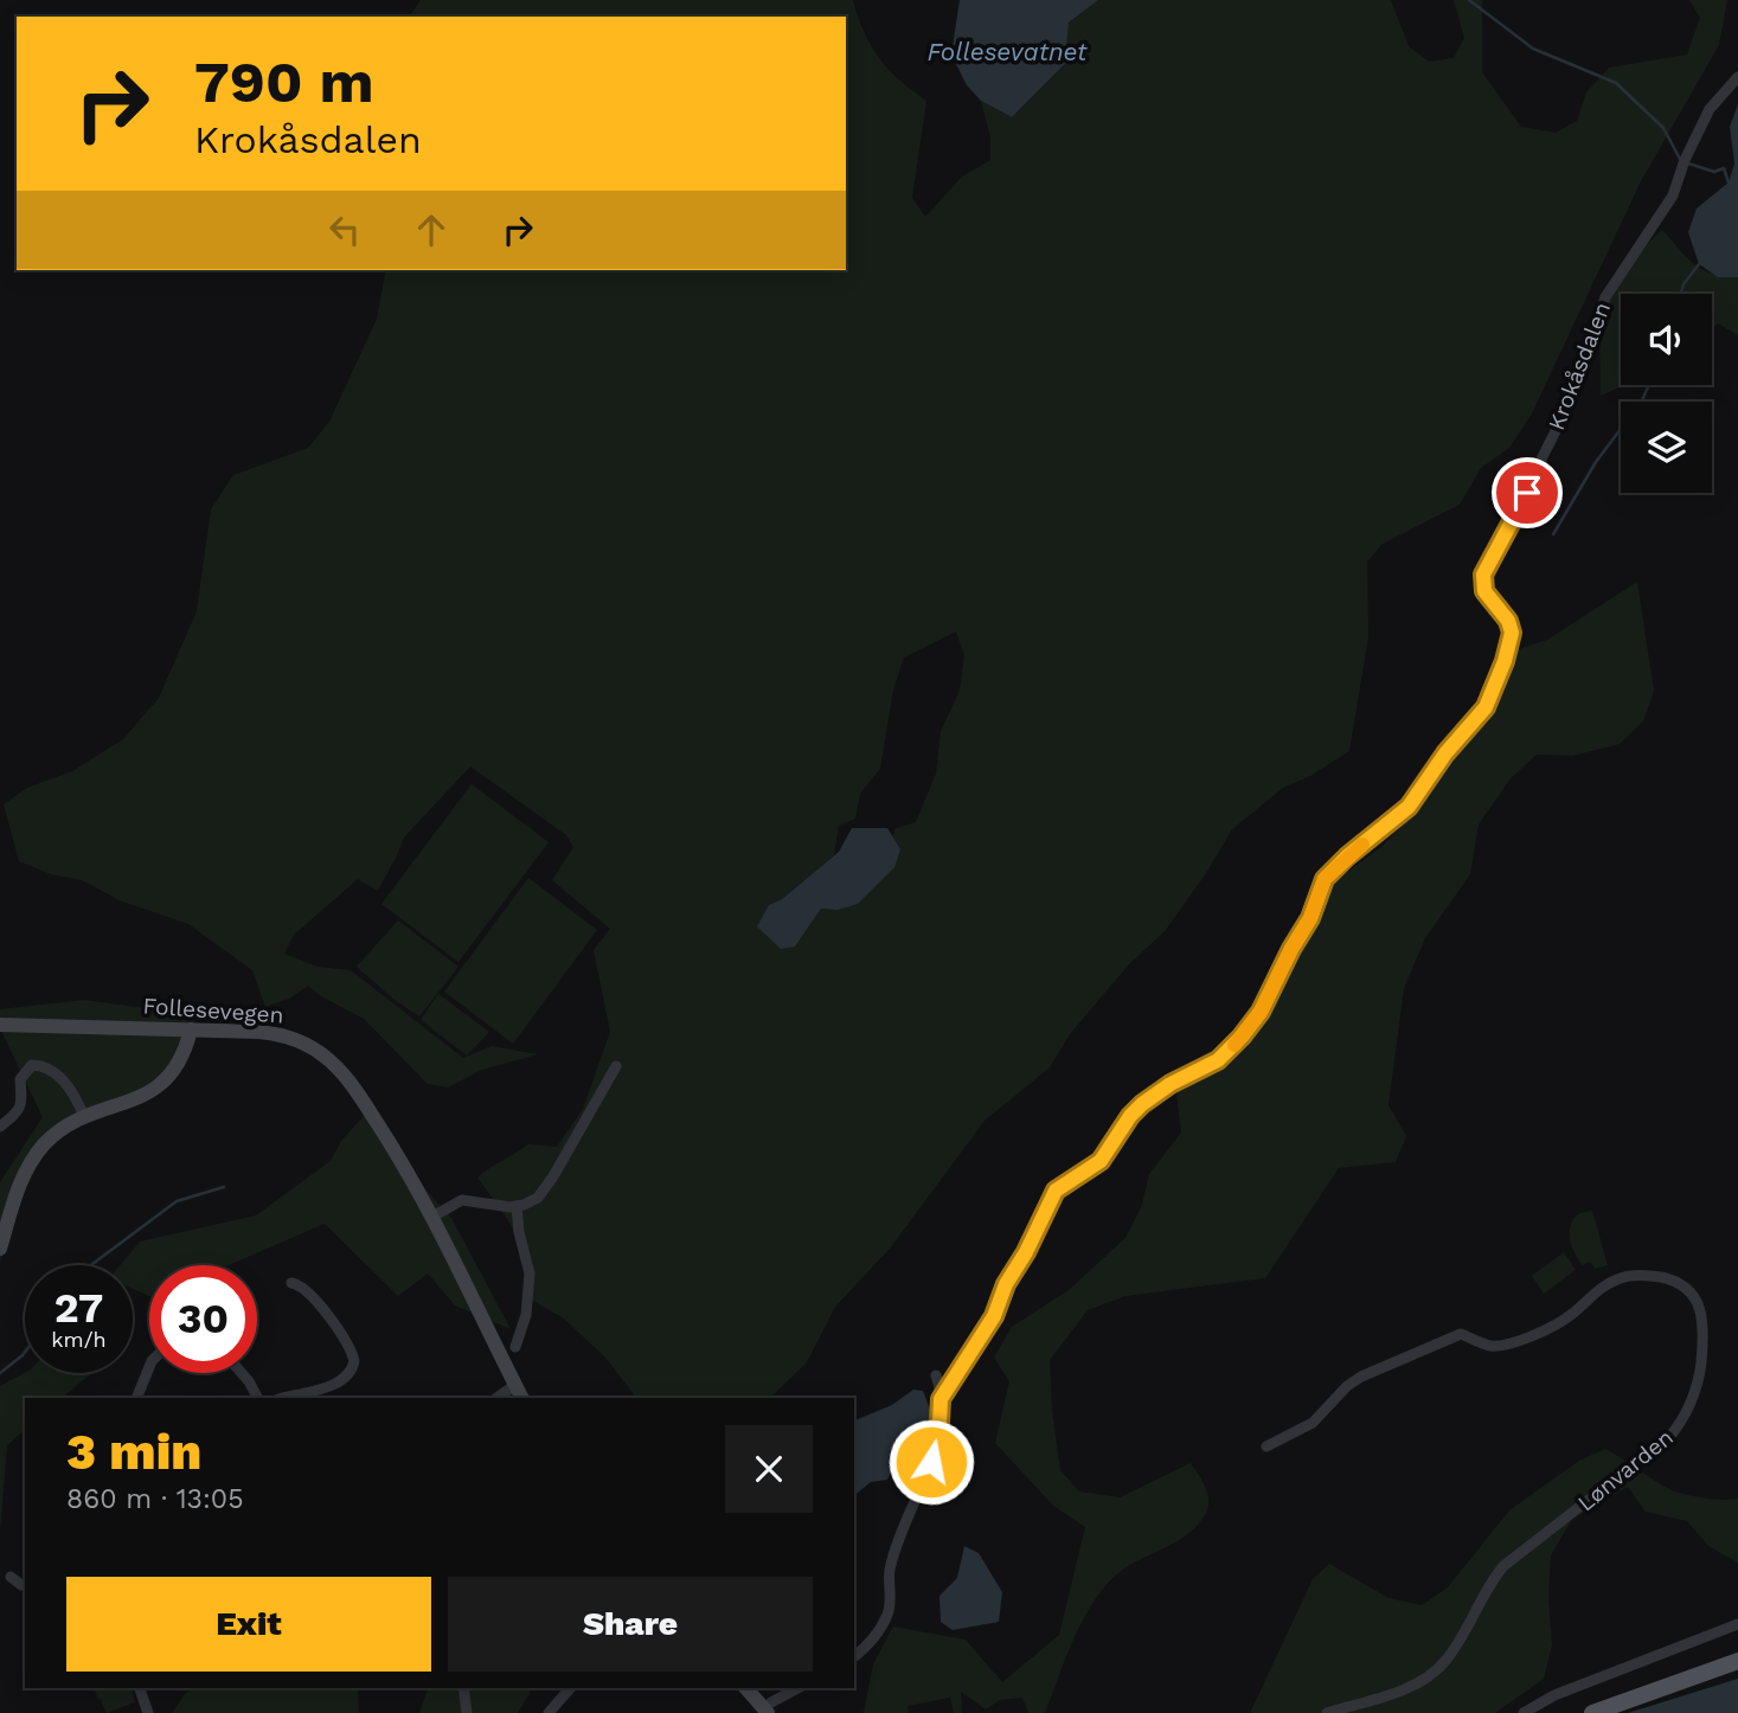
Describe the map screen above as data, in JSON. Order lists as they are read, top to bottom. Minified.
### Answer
{"streets":{"main road":["Follesevegen"],"street":["Krokåsdalen","Lønvarden"]},"water":["Follesevatnet"],"page":{"turn":["790 m","Krokåsdalen"],"speed":"27 km/h","limit":"30","heading":["3 min","860 m · 13:05"],"buttons":["Exit","Share"]}}
